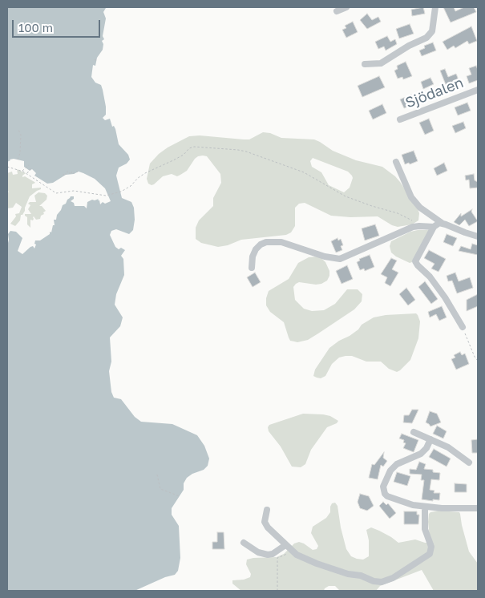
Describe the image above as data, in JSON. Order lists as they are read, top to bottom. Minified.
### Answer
{"streets":{"street":["Sjödalen"]},"scale_bar":"100 m"}
